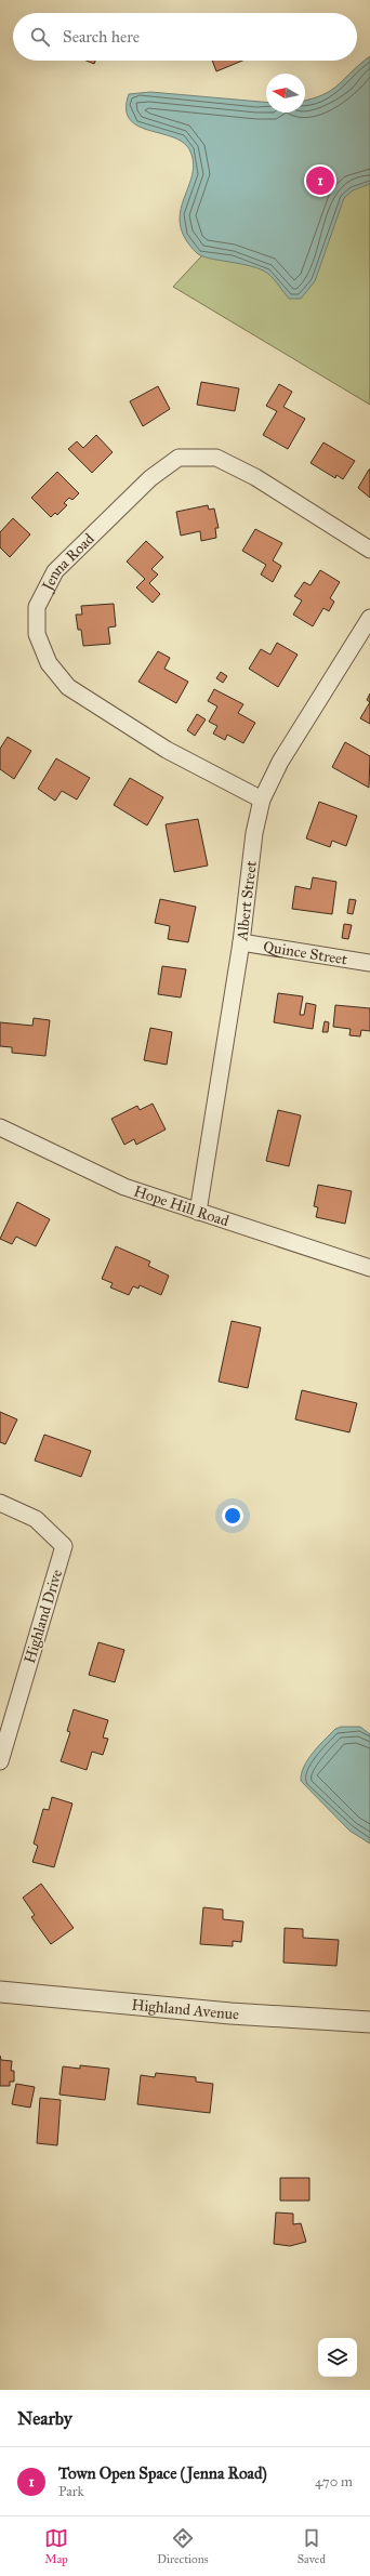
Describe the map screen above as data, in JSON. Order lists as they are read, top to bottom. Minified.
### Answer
{"streets":{"street":["Jenna Road","Albert Street","Quince Street","Hope Hill Road","Highland Drive","Highland Avenue"]},"crossings":[["Jenna Road","Albert Street"],["Albert Street","Quince Street"],["Albert Street","Hope Hill Road"]],"north":"left","page":{"search":"Search here","pins":"1","heading":"Nearby","list":[{"mark":"1","name":"Town Open Space (Jenna Road)","note":"Park","value":"470 m"}],"nav":["Map","Directions","Saved"]}}
